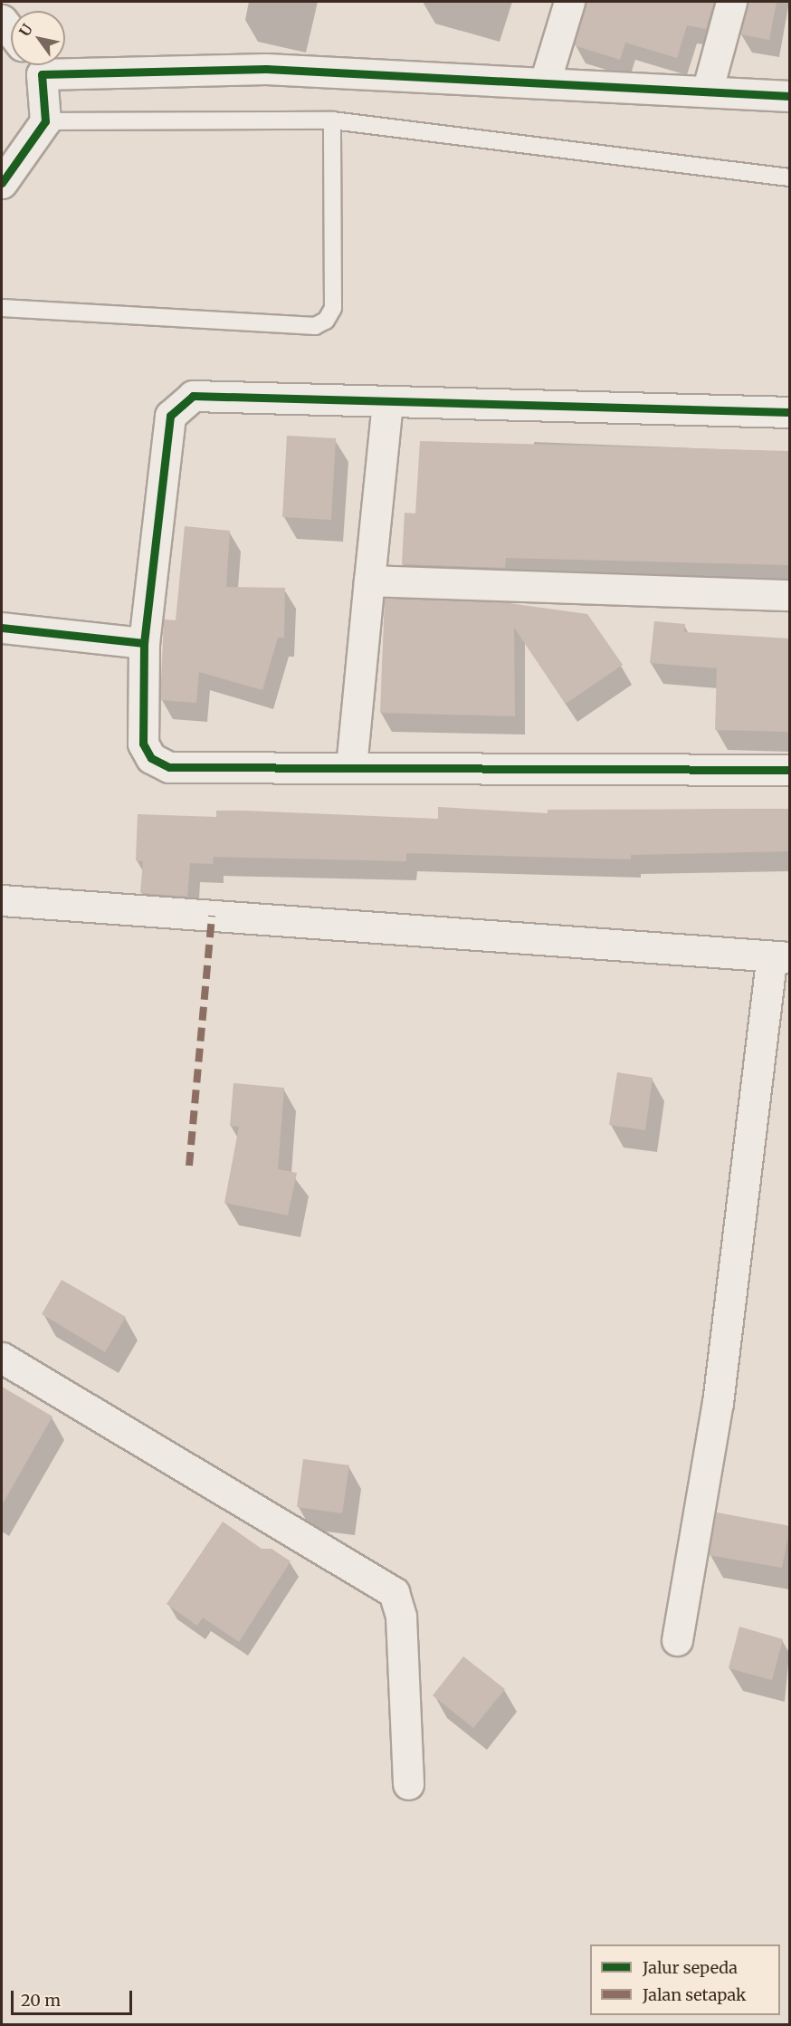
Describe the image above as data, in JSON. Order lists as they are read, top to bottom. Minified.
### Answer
{"legend":["Jalur sepeda","Jalan setapak"],"scale_bar":"20 m","north":"top left"}
